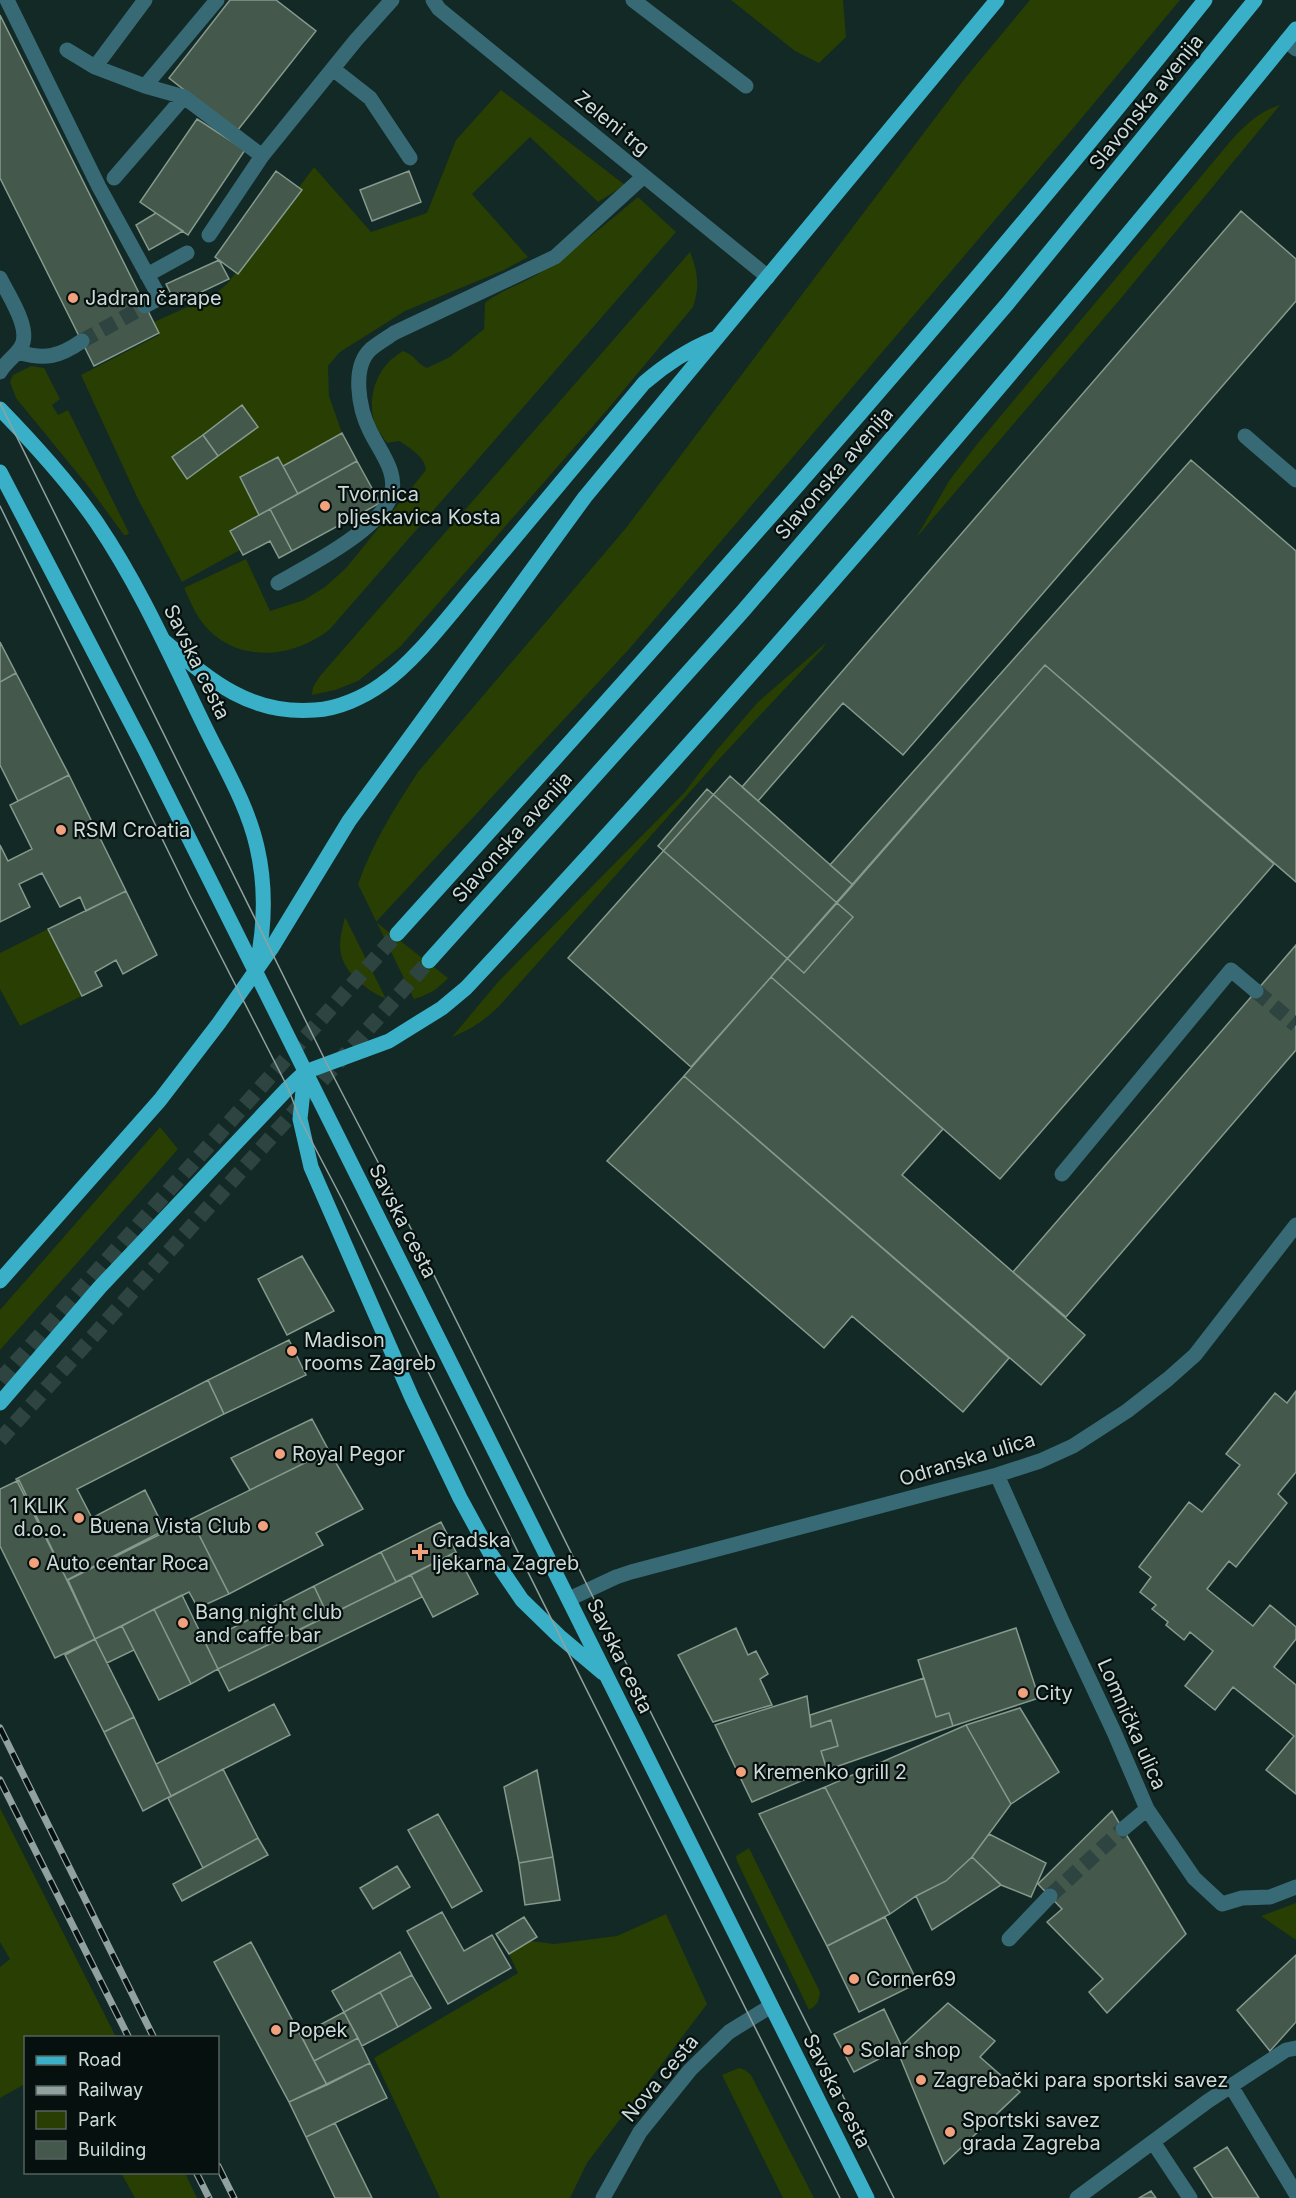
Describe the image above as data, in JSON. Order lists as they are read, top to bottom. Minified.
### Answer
{"streets":{"main road":["Slavonska avenija","Savska cesta"],"street":["Zeleni trg","Odranska ulica","Lomnička ulica","Nova cesta"]},"crossings":[["Savska cesta","Odranska ulica"],["Savska cesta","Nova cesta"],["Odranska ulica","Lomnička ulica"]],"places":{"other":["Jadran čarape","Tvornica pljeskavica Kosta","RSM Croatia","Madison rooms Zagreb","Royal Pegor","1 KLIK d.o.o.","Buena Vista Club","Auto centar Roca","Bang night club and caffe bar","City","Kremenko grill 2","Corner69","Popek","Solar shop","Zagrebački para sportski savez","Sportski savez grada Zagreba"],"health":["Gradska ljekarna Zagreb"]},"legend":["Road","Railway","Park","Building"]}
